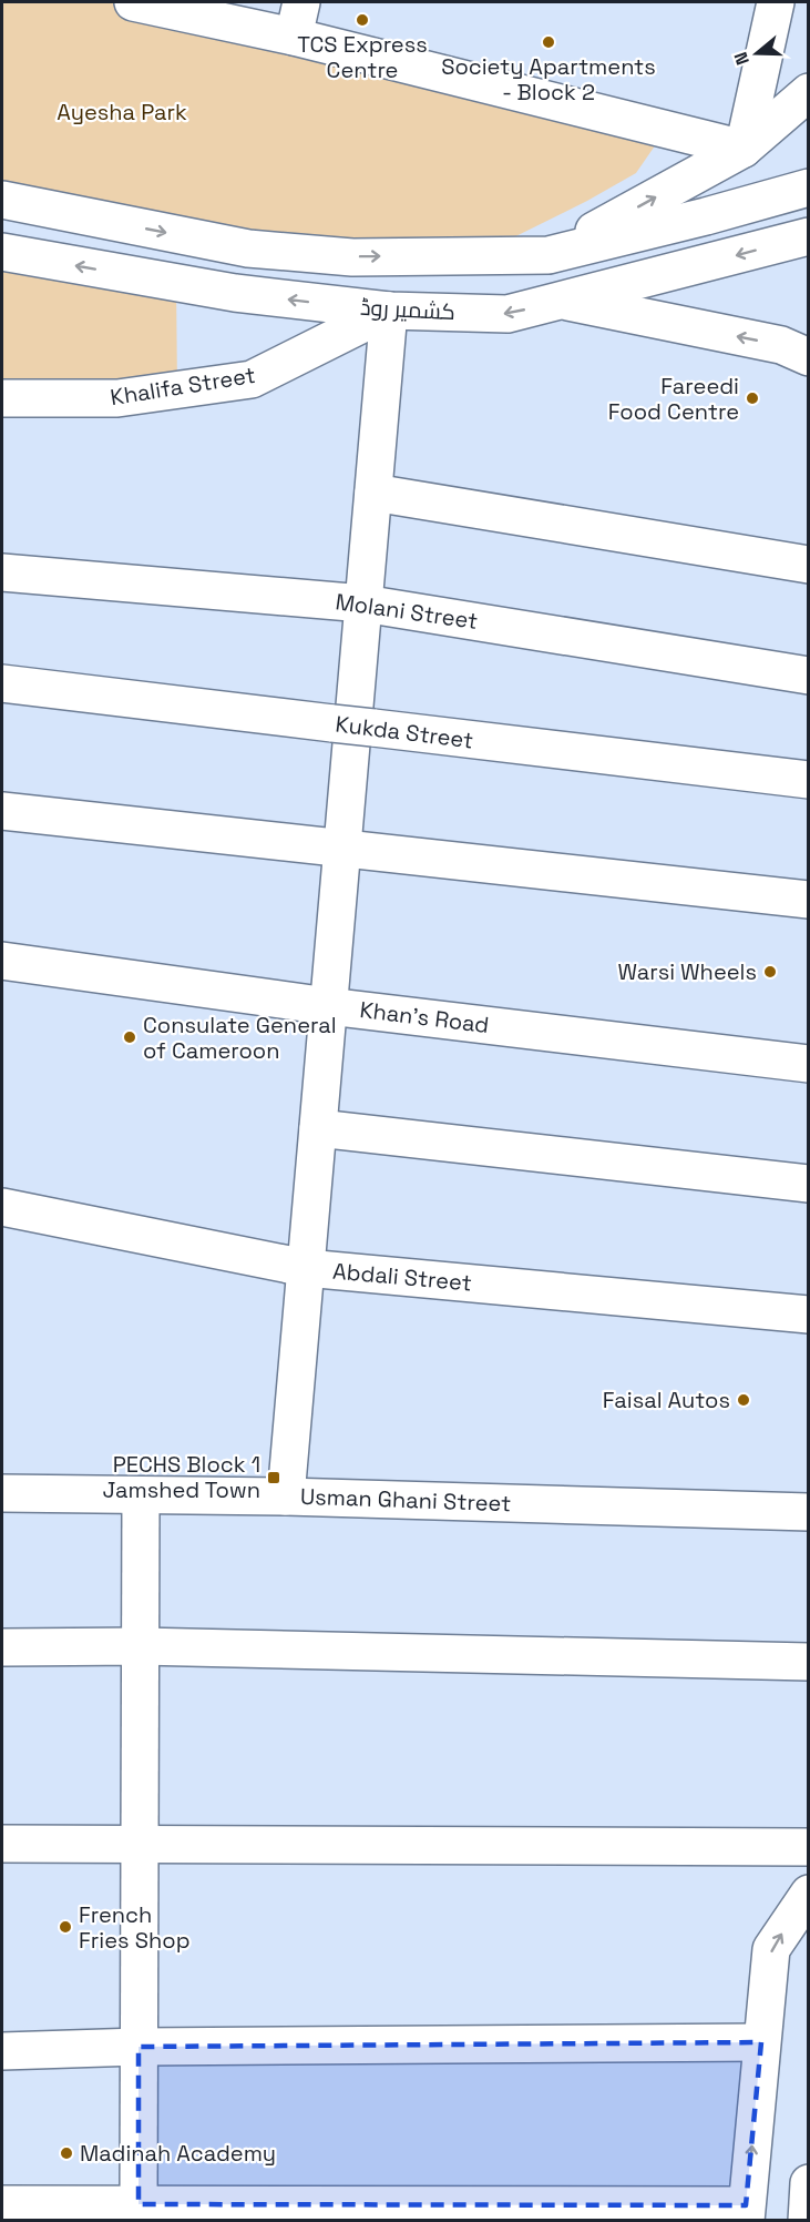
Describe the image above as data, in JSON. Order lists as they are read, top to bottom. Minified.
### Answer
{"streets":{"street":["کشمیر روڈ","Khalifa Street","Molani Street","Kukda Street","Khan's Road","Abdali Street","Usman Ghani Street"]},"crossings":[["کشمیر روڈ","Khalifa Street"]],"parks":["Ayesha Park"],"places":{"other":["TCS Express Centre","Society Apartments - Block 2","Fareedi Food Centre","Warsi Wheels","Consulate General of Cameroon","Faisal Autos","French Fries Shop","Madinah Academy"],"transit":["PECHS Block 1 Jamshed Town"]},"north":"left"}
